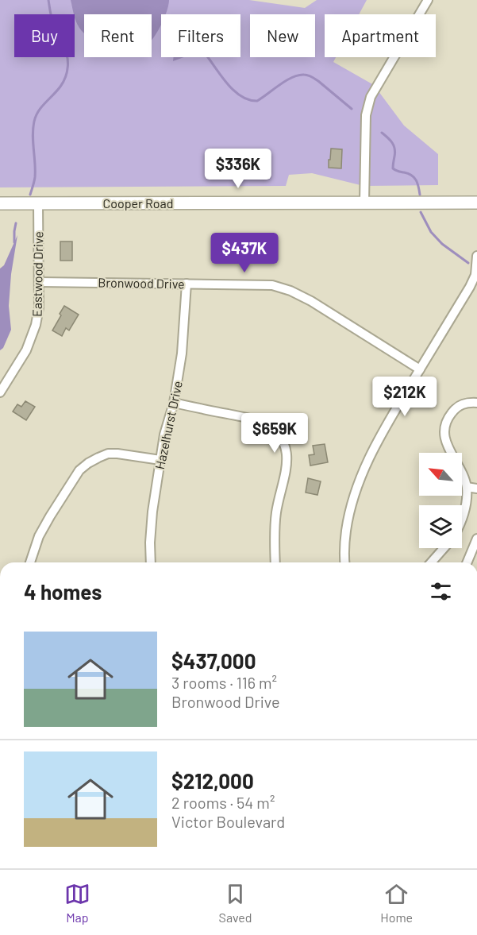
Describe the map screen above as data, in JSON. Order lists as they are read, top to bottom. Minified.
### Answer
{"streets":{"street":["Cooper Road","Eastwood Drive","Bronwood Drive","Hazelhurst Drive"]},"crossings":[["Cooper Road","Eastwood Drive"],["Eastwood Drive","Bronwood Drive"],["Bronwood Drive","Hazelhurst Drive"]],"north":"top left","page":{"chip":["Buy","Rent","Filters","New","Apartment"],"price":["$336K","$437K","$212K","$659K"],"heading":"4 homes","list":[{"name":"$437,000","note":"3 rooms · 116 m² · Bronwood Drive"},{"name":"$212,000","note":"2 rooms · 54 m² · Victor Boulevard"}],"tabs":["Map","Saved","Home"]}}
